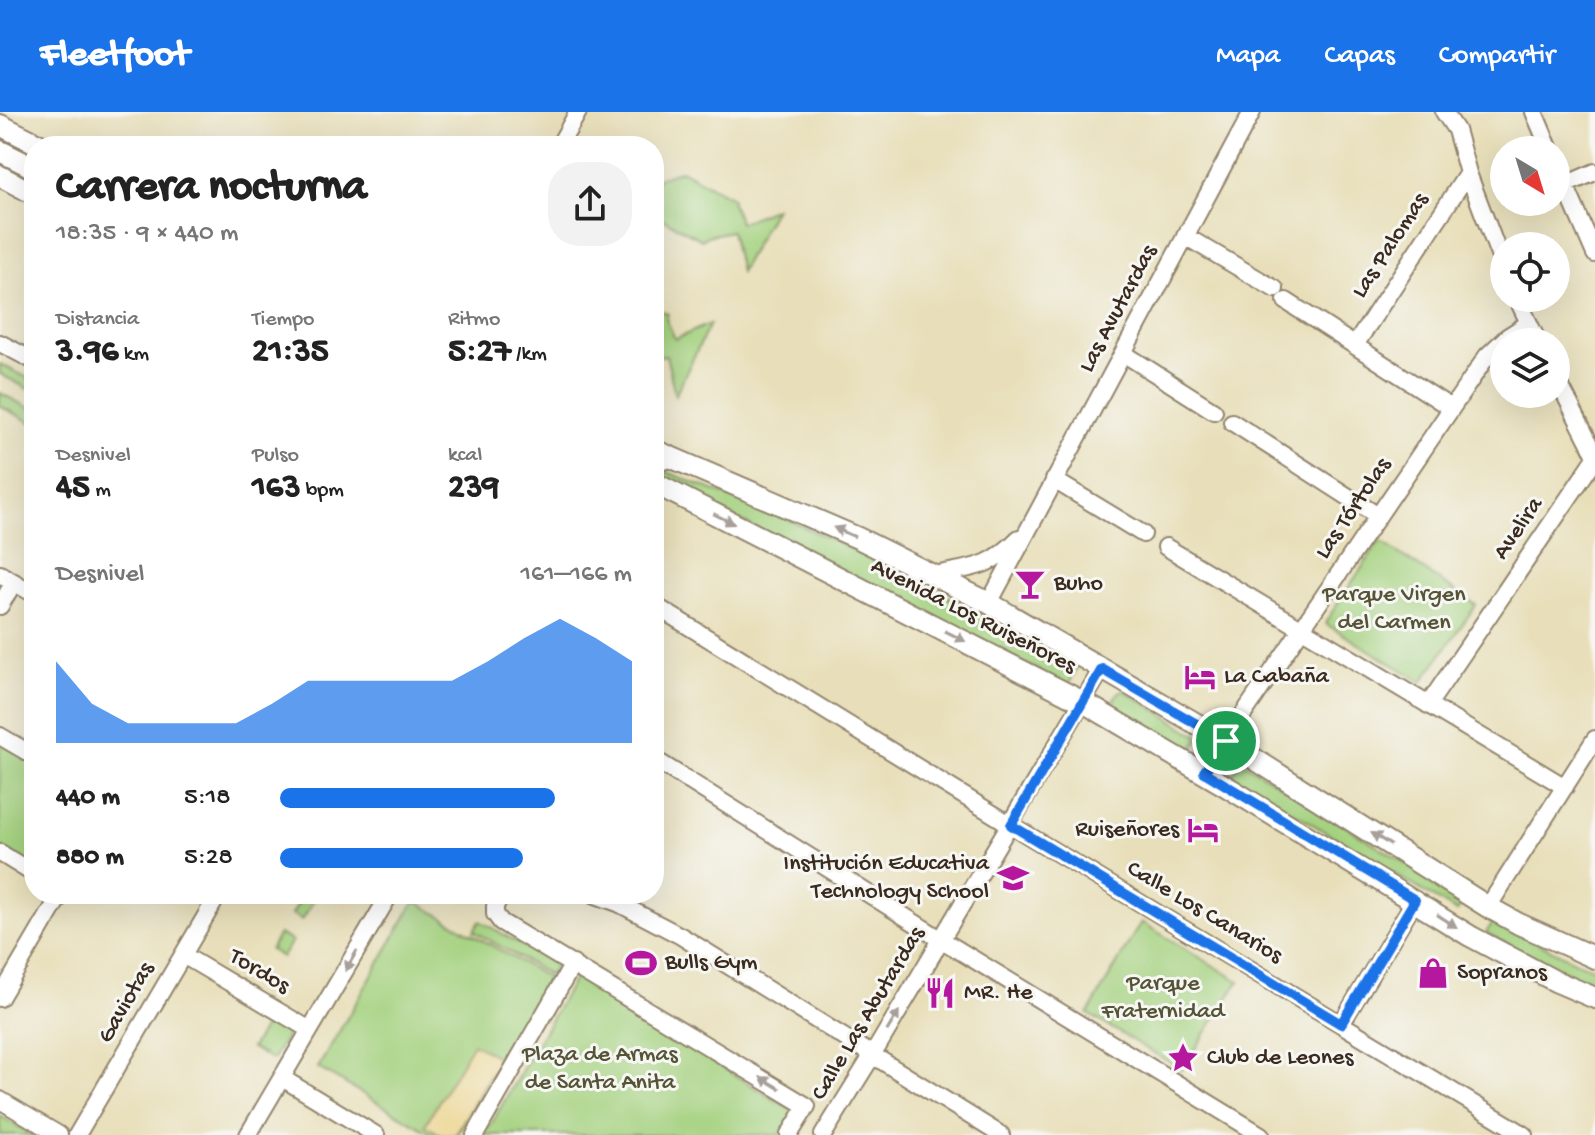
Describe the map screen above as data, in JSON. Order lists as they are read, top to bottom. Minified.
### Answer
{"streets":{"main road":["Avenida Los Ruiseñores"],"street":["Las Palomas","Las Avutardas","Las Tórtolas","Avelira","Calle Los Canarios","Tordos","Gaviotas","Calle Las Abutardas"]},"crossings":[["Las Avutardas","Avenida Los Ruiseñores"],["Las Tórtolas","Avenida Los Ruiseñores"],["Avenida Los Ruiseñores","Calle Las Abutardas"],["Calle Los Canarios","Calle Las Abutardas"],["Tordos","Gaviotas"]],"parks":["Parque Virgen del Carmen","Parque Fraternidad","Plaza de Armas de Santa Anita"],"places":{"bar":["Buho"],"hotel":["La Cabaña","Ruiseñores"],"school or university":["Institución Educativa Technology School"],"sports":["Bulls Gym"],"shop":["Sopranos"],"restaurant":["MR. He"],"place":["Club de Leones"]},"north":"bottom right","page":{"header":"Fleetfoot","nav":["Mapa","Capas","Compartir"],"heading":["Carrera nocturna","18:35 · 9 × 440 m"],"stats":[["Distancia","3.96 km"],["Tiempo","21:35"],["Ritmo","5:27 /km"],["Desnivel","45 m"],["Pulso","163 bpm"],["kcal","239"]],"chart":["Desnivel","161–166 m"],"list":[{"name":"440 m","note":"5:18"},{"name":"880 m","note":"5:28"}]}}
